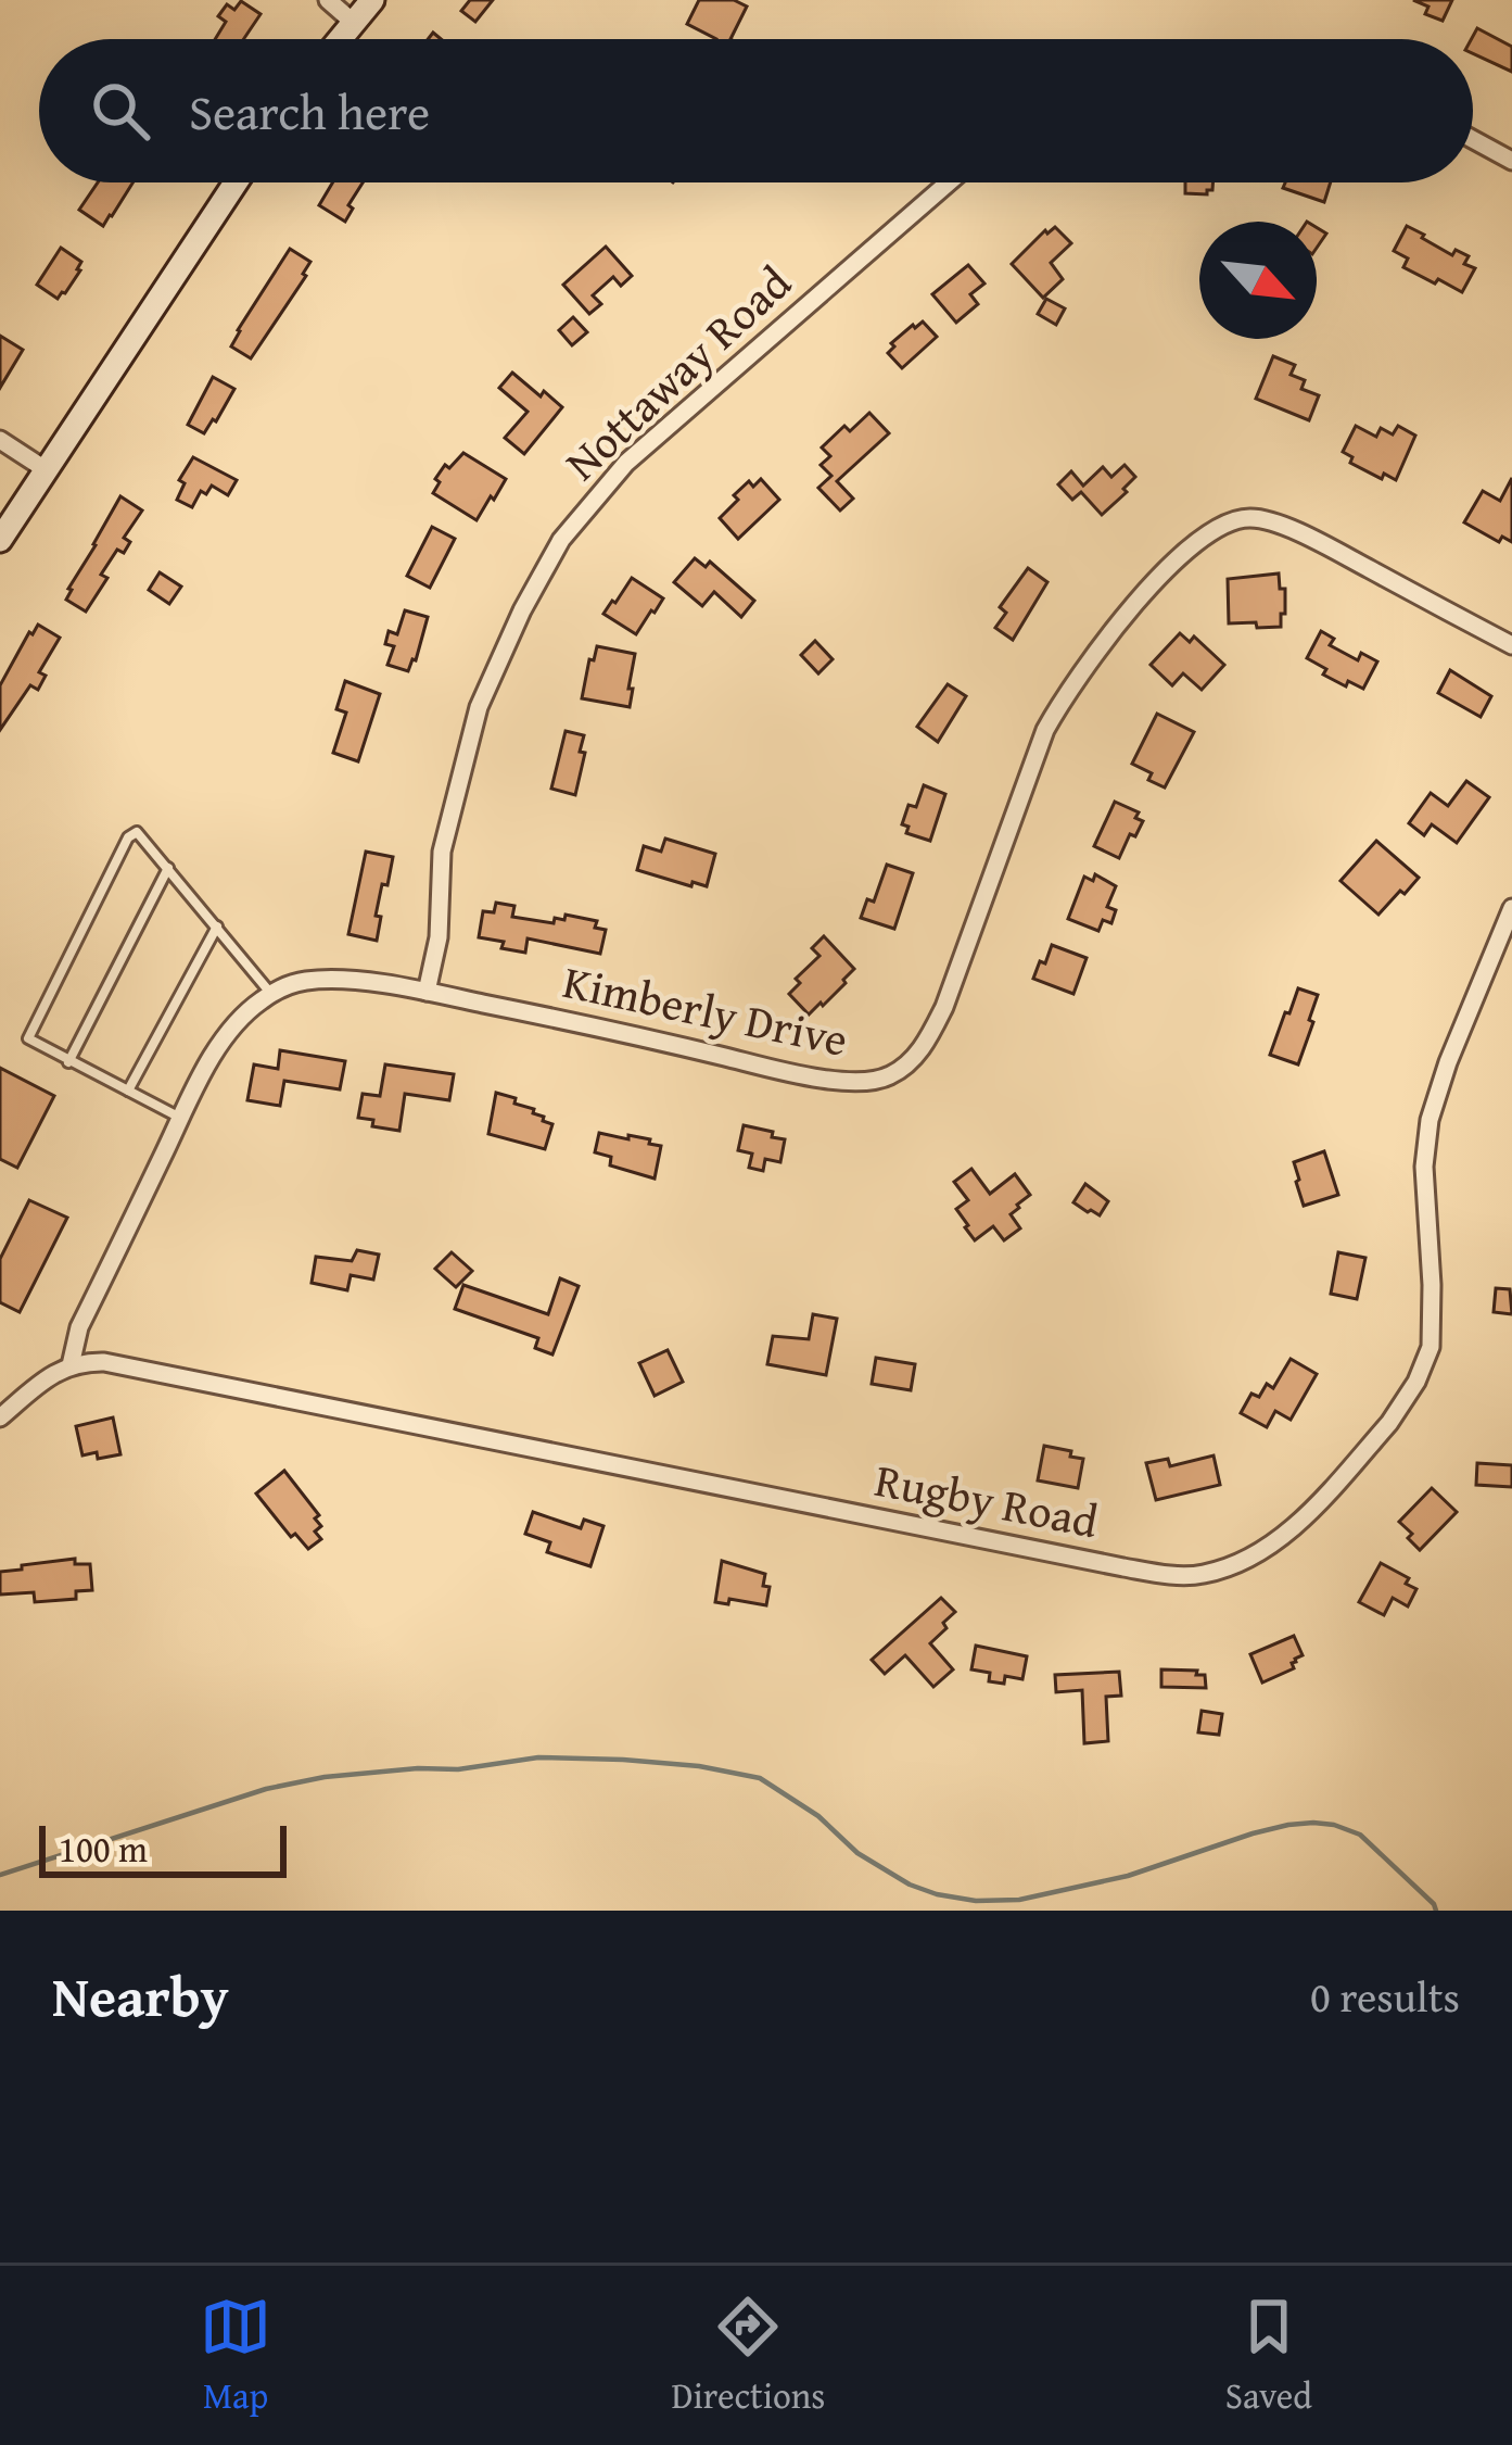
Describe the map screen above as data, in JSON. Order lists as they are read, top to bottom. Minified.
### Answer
{"streets":{"street":["Nottaway Road","Kimberly Drive","Rugby Road"]},"crossings":[["Nottaway Road","Kimberly Drive"]],"scale_bar":"100 m","north":"bottom right","page":{"search":"Search here","scale":"100 m","heading":["Nearby","0 results"],"nav":["Map","Directions","Saved"]}}
